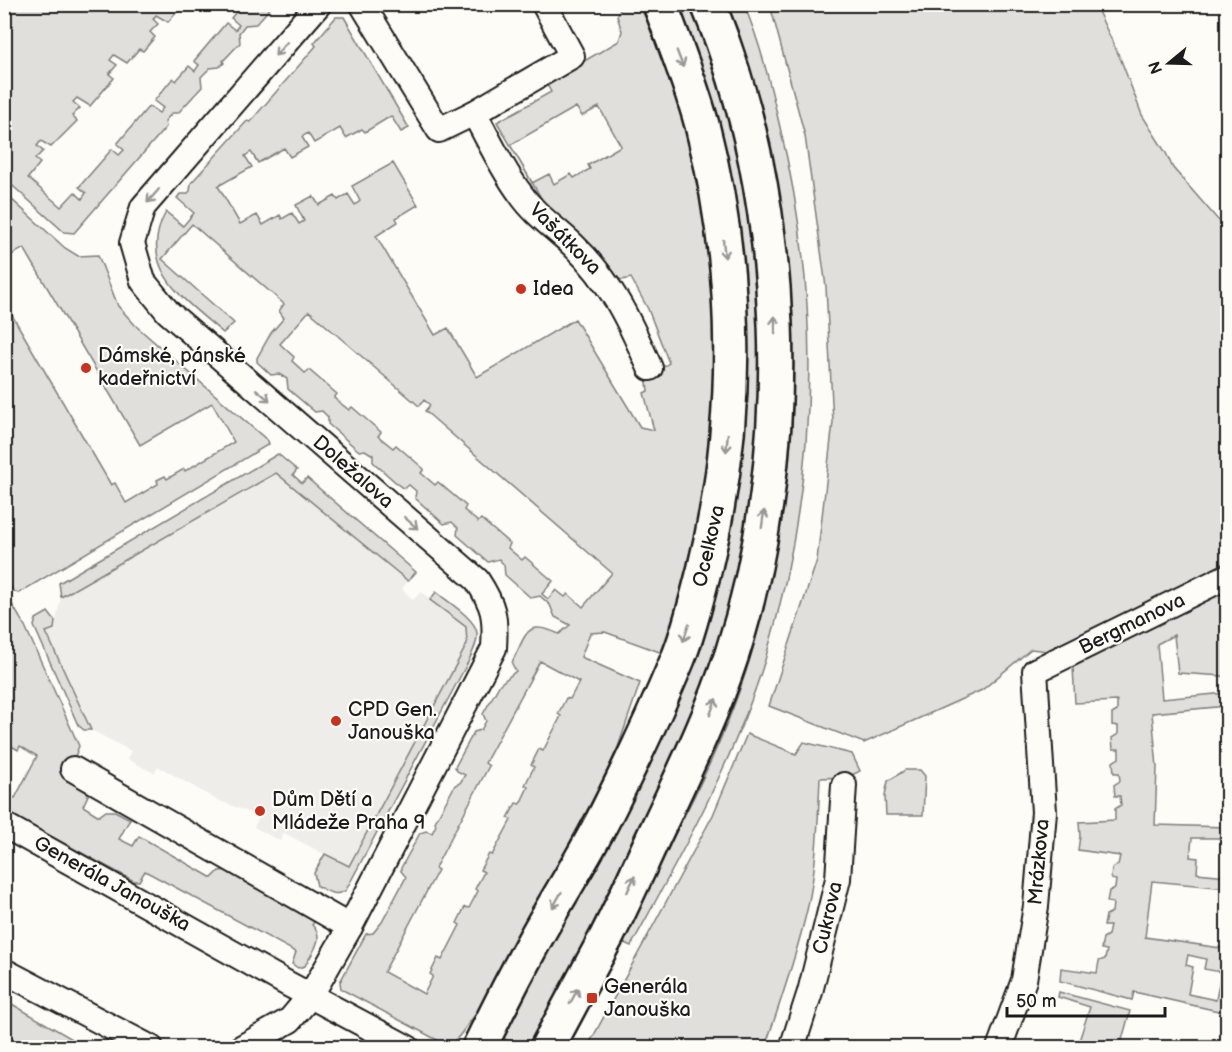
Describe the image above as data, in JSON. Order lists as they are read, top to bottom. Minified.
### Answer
{"streets":{"street":["Vašátkova","Doležalova","Ocelkova","Bergmanova","Mrázkova","Generála Janouška","Cukrova"]},"crossings":[["Doležalova","Generála Janouška"],["Bergmanova","Mrázkova"]],"places":{"other":["Idea","Dámské, pánské kadeřnictví","CPD Gen. Janouška","Dům Dětí a Mládeže Praha 9"],"transit":["Generála Janouška"]},"scale_bar":"50 m","north":"left"}
